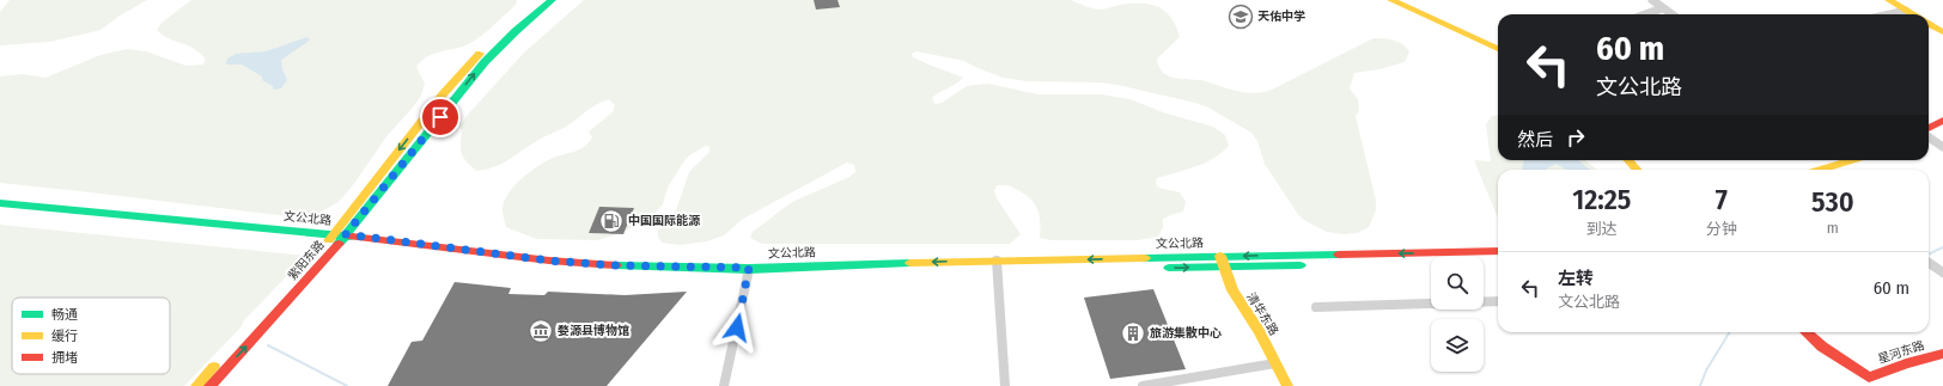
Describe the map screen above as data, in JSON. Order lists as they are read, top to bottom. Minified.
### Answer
{"streets":{"main road":["文公北路","紫阳东路","清华东路","星河东路"]},"crossings":[["文公北路","紫阳东路"],["文公北路","清华东路"]],"places":{"school or university":["天佑中学"],"fuel station":["中国国际能源"],"museum":["婺源县博物馆"],"building":["旅游集散中心"]},"legend":["畅通","缓行","拥堵"],"page":{"turn":["60 m","文公北路"],"then":"然后","eta":["12:25","到达","7","分钟","530","m"],"list":[{"name":"左转","note":"文公北路","value":"60 m"}]}}
